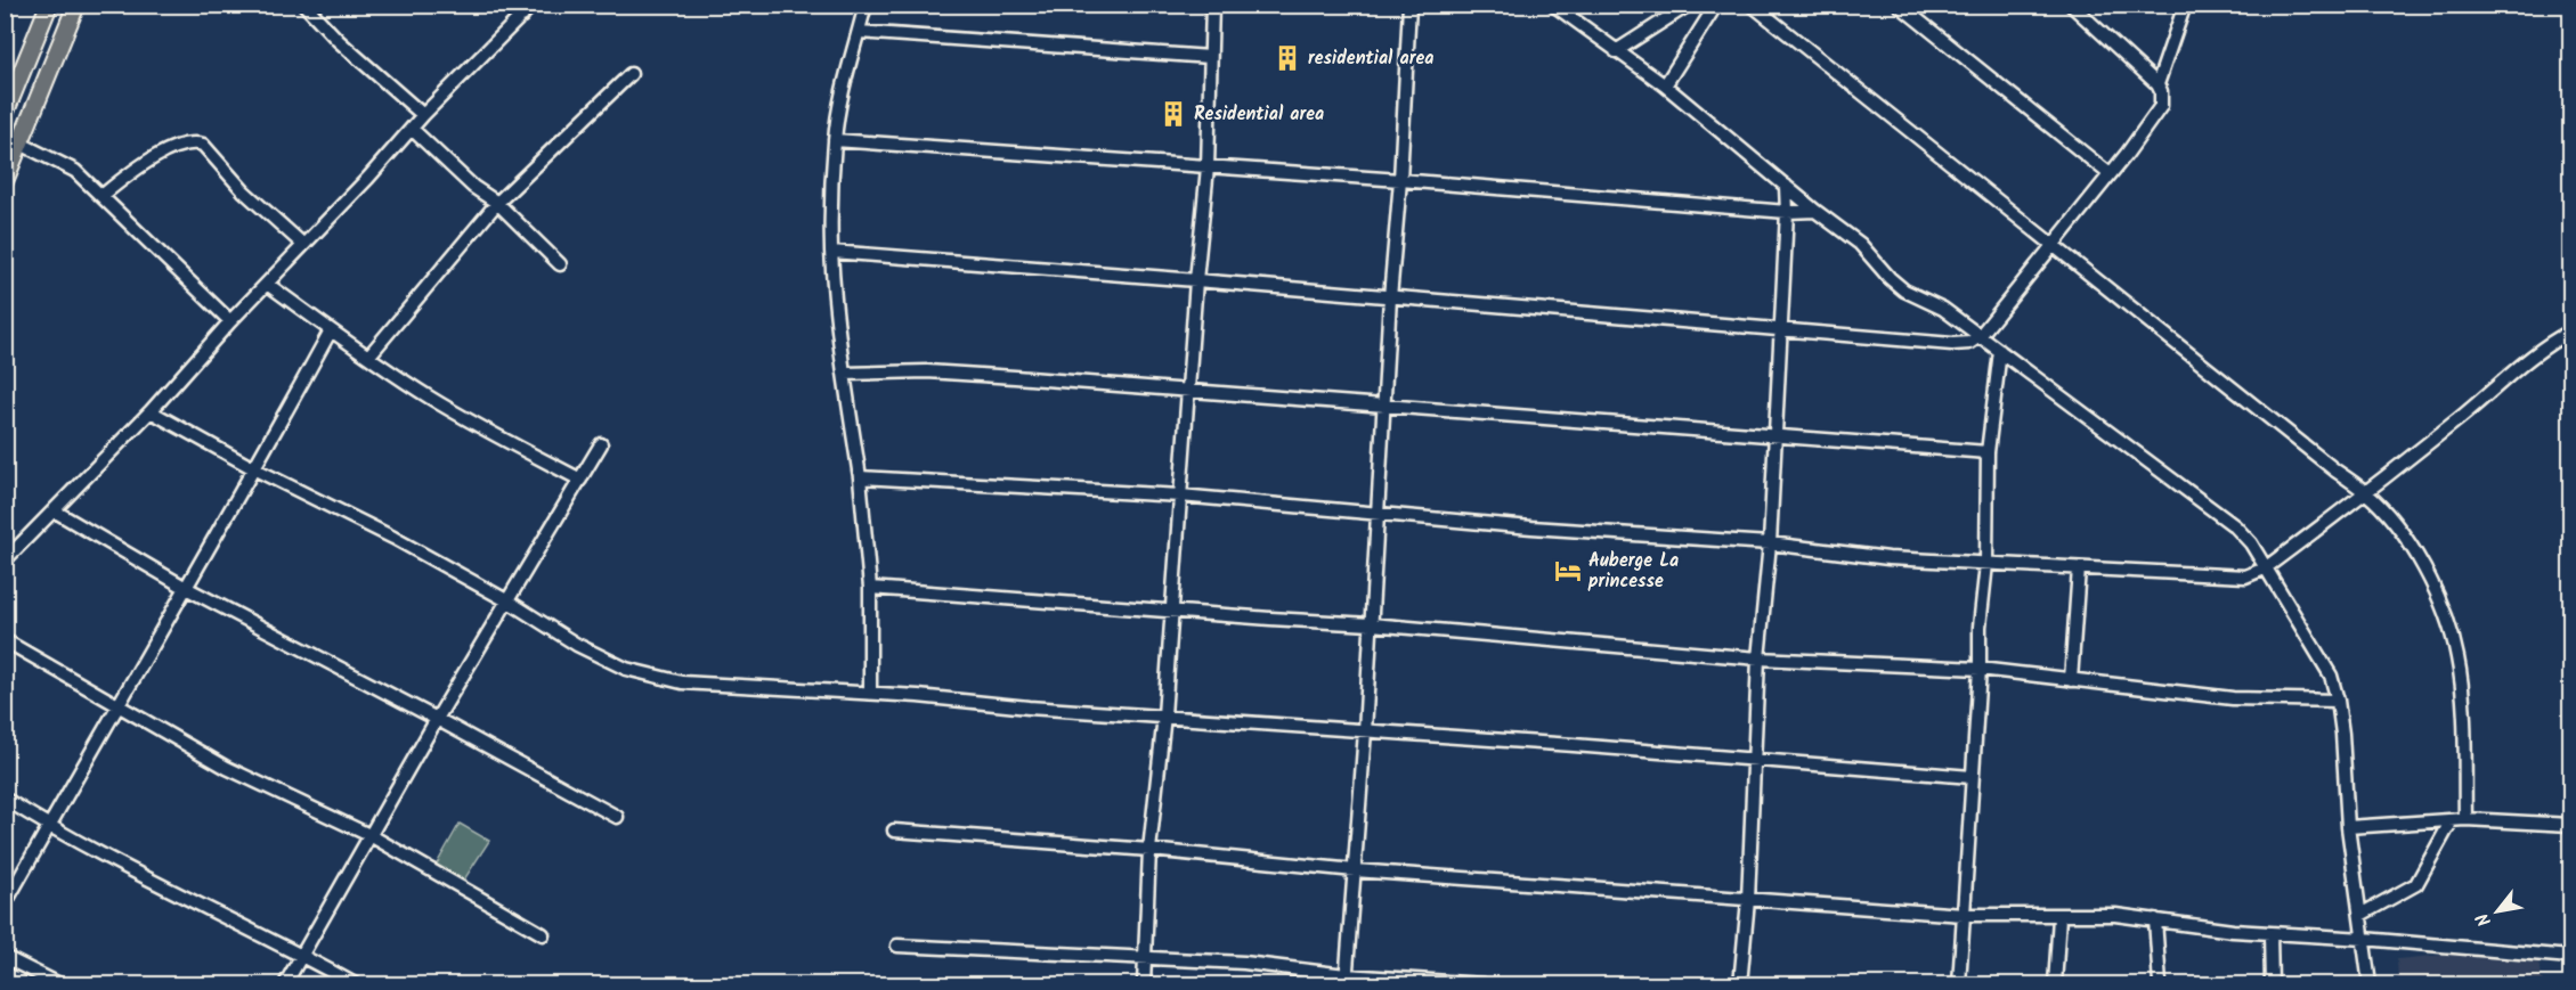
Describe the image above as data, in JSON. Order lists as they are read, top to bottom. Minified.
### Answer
{"places":{"building":["residential area","Residential area"],"hotel":["Auberge La princesse"]},"north":"bottom left"}
